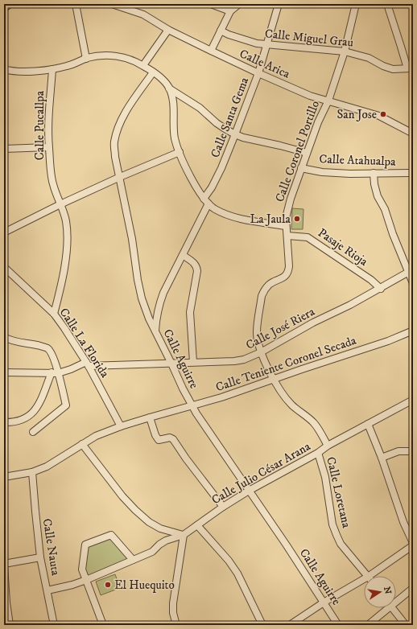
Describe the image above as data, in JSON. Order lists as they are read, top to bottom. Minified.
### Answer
{"streets":{"street":["Calle Miguel Grau","Calle Arica","Calle Santa Gema","Calle Pucallpa","Calle Coronel Portillo","Calle Atahualpa","Pasaje Rioja","Calle José Riera","Calle La Florida","Calle Aguirre","Calle Teniente Coronel Secada","Calle Julio César Arana","Calle Loretana","Calle Nauta"]},"crossings":[["Calle Miguel Grau","Calle Santa Gema"],["Calle Miguel Grau","Calle Coronel Portillo"],["Calle Arica","Calle Santa Gema"],["Calle Arica","Calle Coronel Portillo"],["Calle Santa Gema","Calle Atahualpa"],["Calle Santa Gema","Calle Aguirre"],["Calle Pucallpa","Calle La Florida"],["Calle Coronel Portillo","Calle Atahualpa"],["Calle Coronel Portillo","Pasaje Rioja"],["Calle Coronel Portillo","Calle José Riera"],["Calle Coronel Portillo","Calle Teniente Coronel Secada"],["Calle Coronel Portillo","Calle Julio César Arana"],["Pasaje Rioja","Calle José Riera"],["Calle José Riera","Calle La Florida"],["Calle José Riera","Calle Aguirre"],["Calle La Florida","Calle Teniente Coronel Secada"],["Calle Aguirre","Calle Teniente Coronel Secada"],["Calle Aguirre","Calle Julio César Arana"],["Calle Teniente Coronel Secada","Calle Nauta"],["Calle Julio César Arana","Calle Loretana"],["Calle Julio César Arana","Calle Nauta"]],"places":["San Jose","La Jaula","El Huequito"],"north":"right"}
